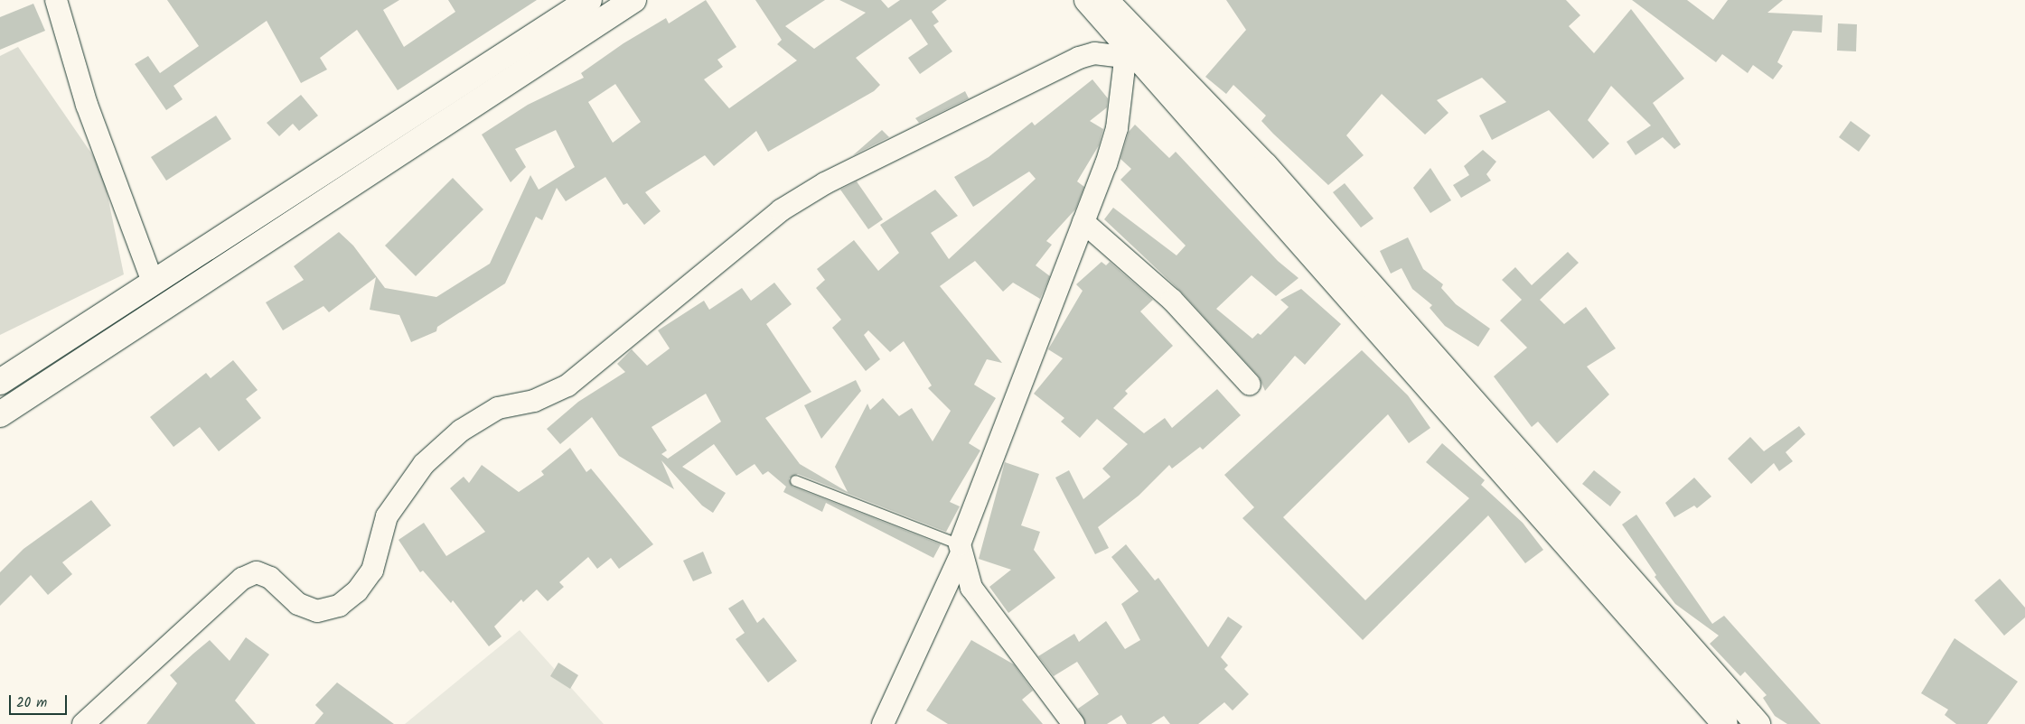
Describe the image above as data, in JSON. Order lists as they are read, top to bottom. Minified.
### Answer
{"scale_bar":"20 m"}
